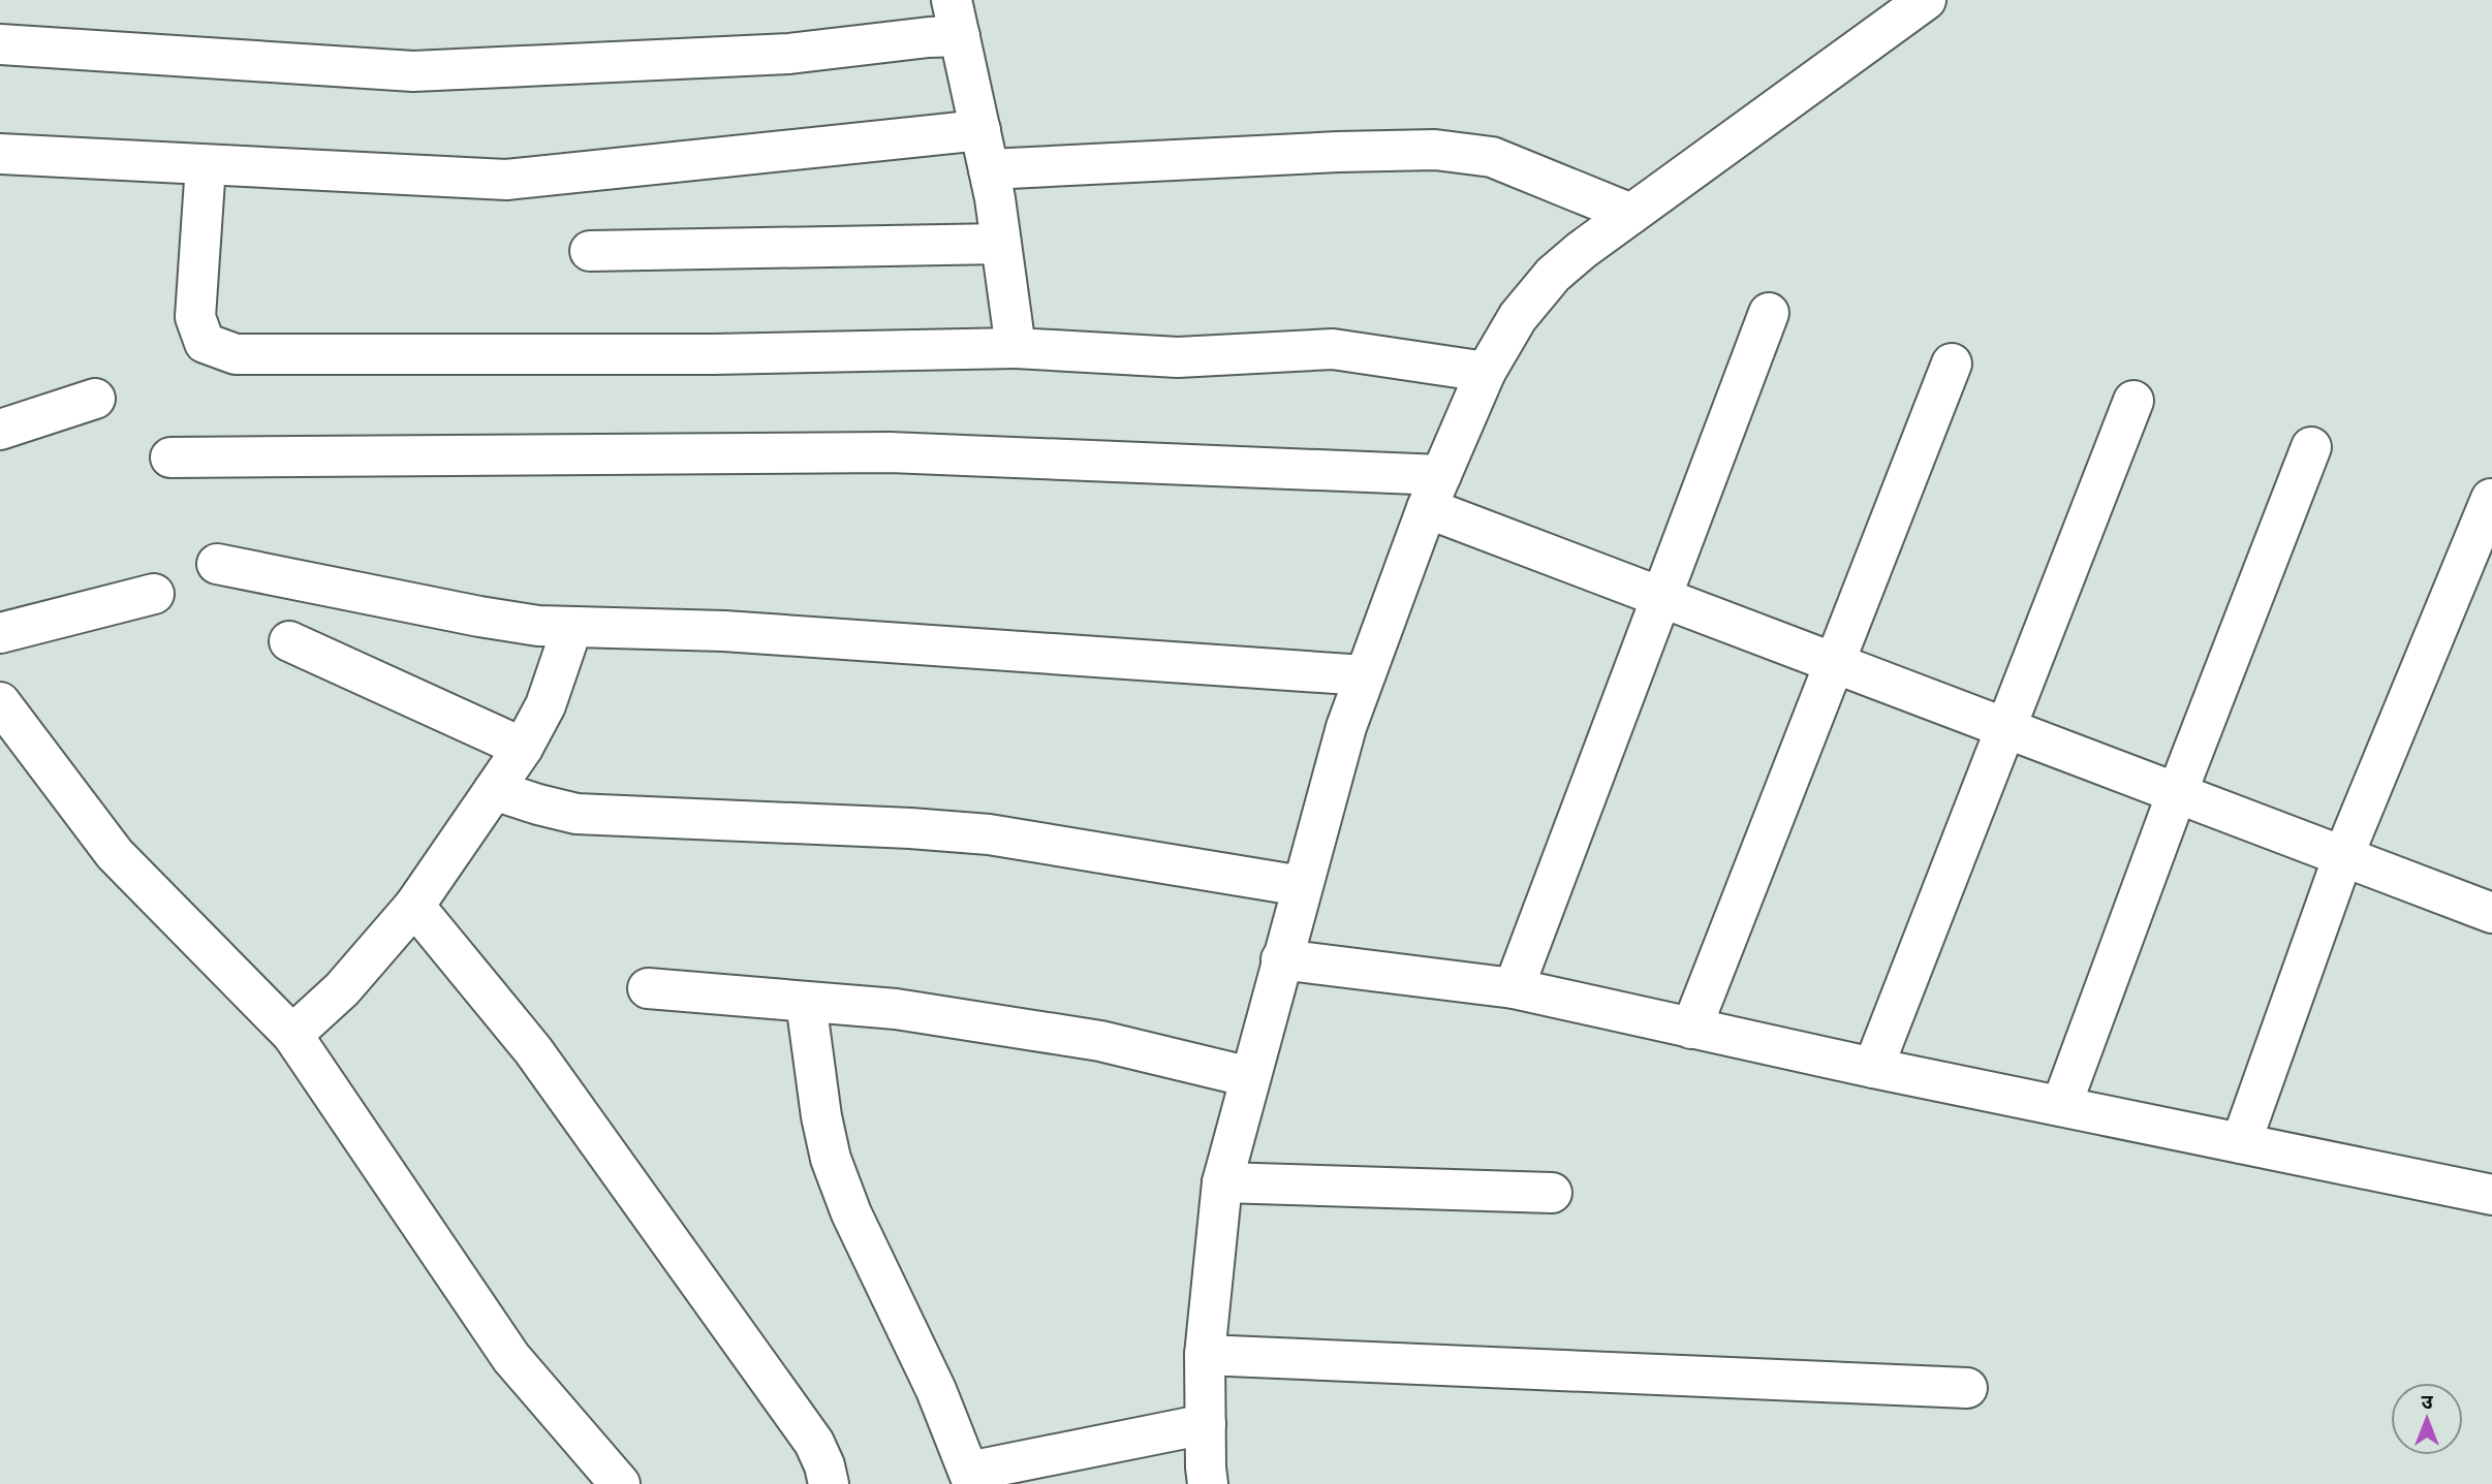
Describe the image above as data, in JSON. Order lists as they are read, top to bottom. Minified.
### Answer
{"north":"top"}
